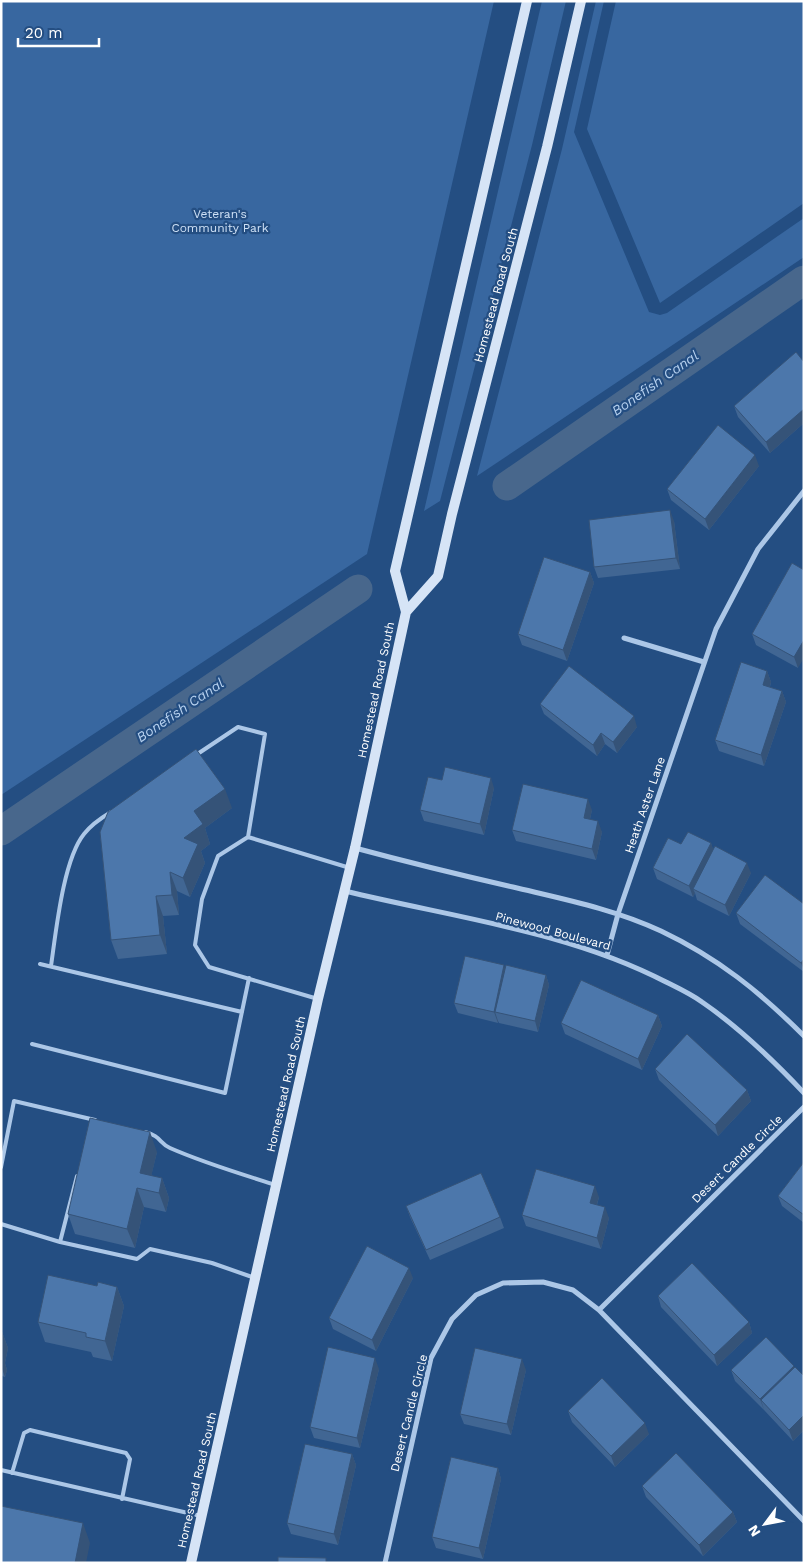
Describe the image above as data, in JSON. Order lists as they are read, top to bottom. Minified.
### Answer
{"streets":{"main road":["Homestead Road South"],"street":["Heath Aster Lane","Pinewood Boulevard","Desert Candle Circle"]},"crossings":[["Homestead Road South","Pinewood Boulevard"],["Heath Aster Lane","Pinewood Boulevard"]],"water":["Bonefish Canal"],"parks":["Veteran's Community Park"],"scale_bar":"20 m","north":"bottom left"}
